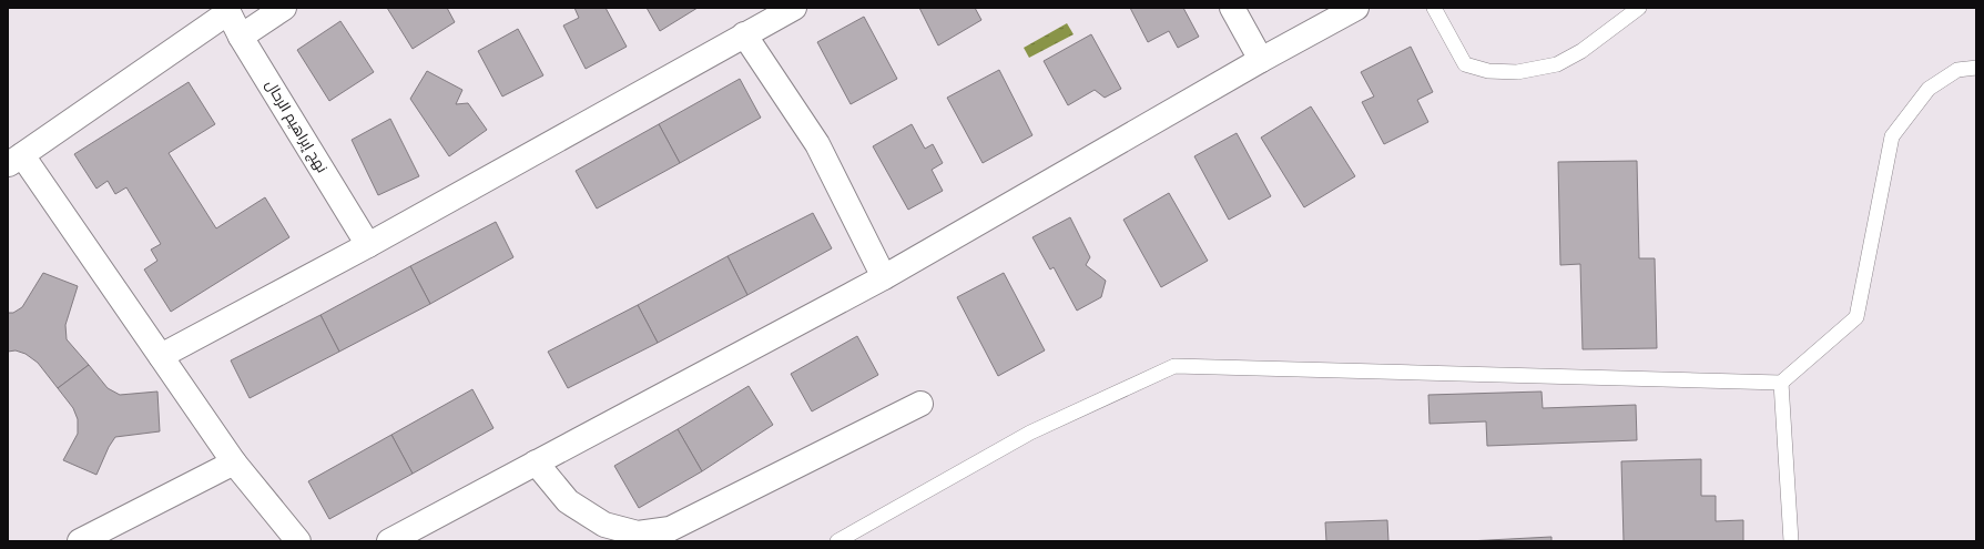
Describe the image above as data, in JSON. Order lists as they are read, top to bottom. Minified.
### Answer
{"streets":{"street":["نهج إبراهيم الرحال"]}}
